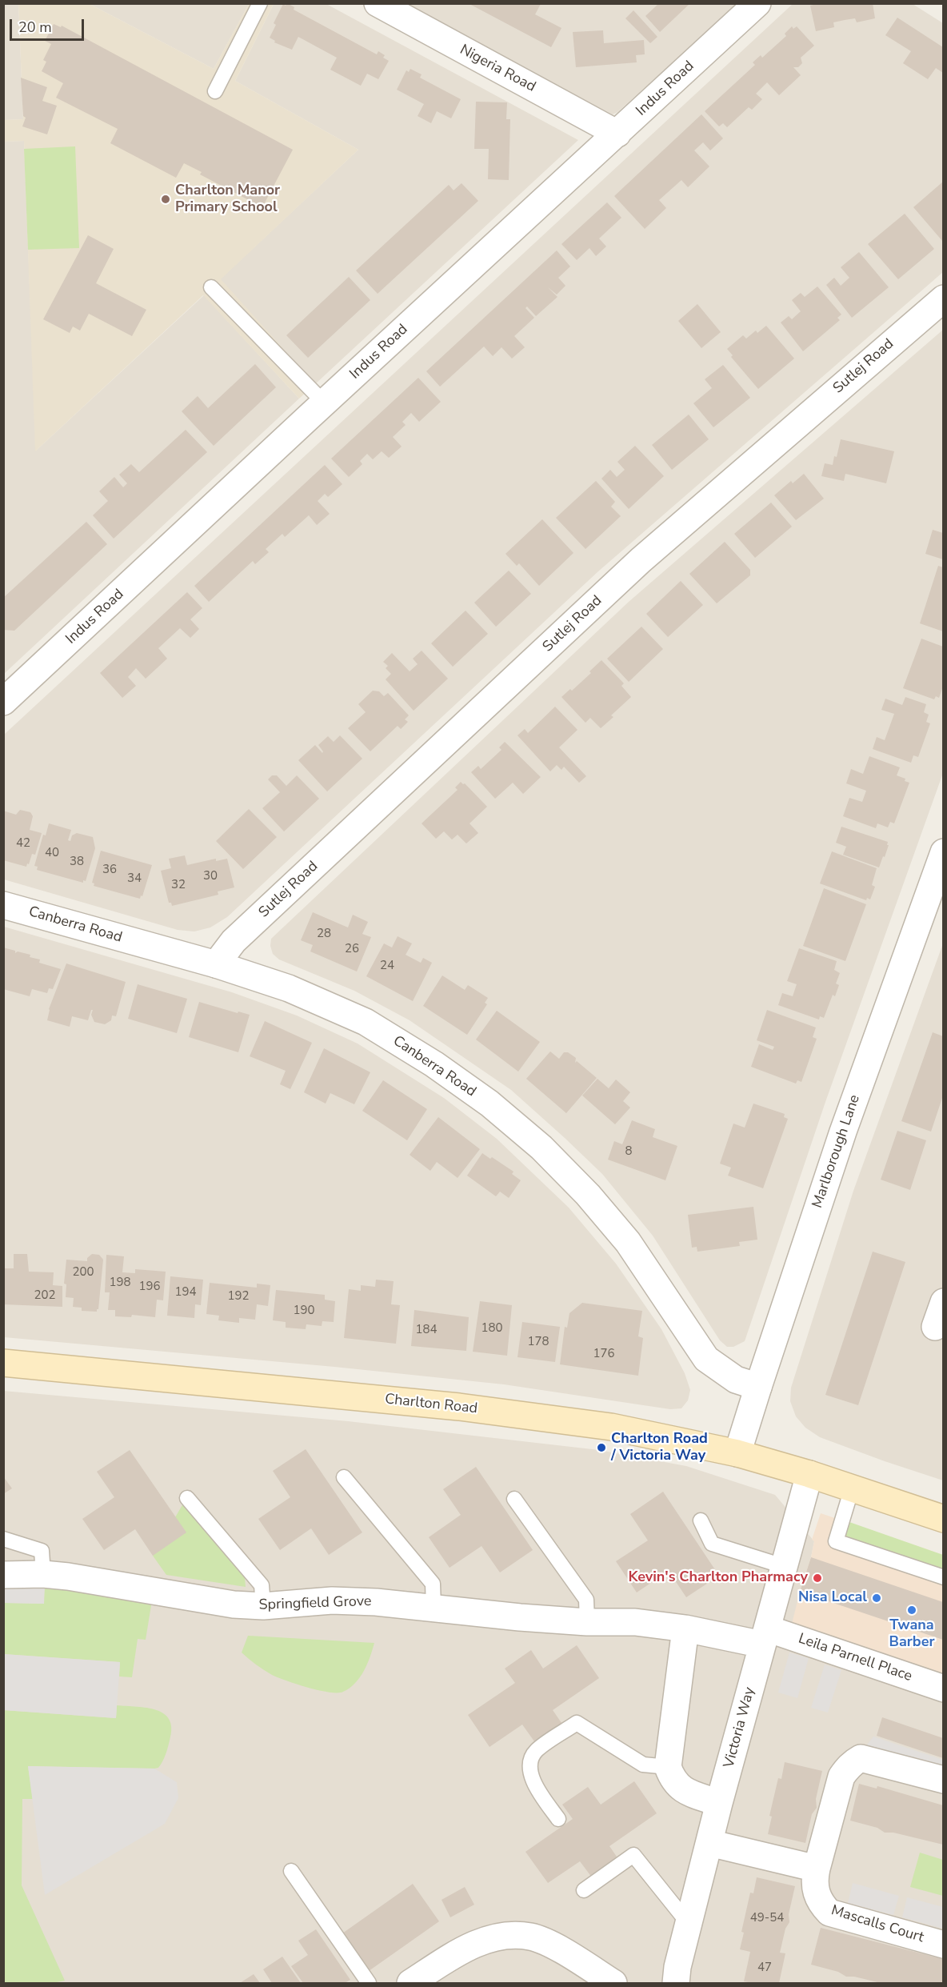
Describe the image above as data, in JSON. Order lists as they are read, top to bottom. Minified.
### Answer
{"streets":{"main road":["Charlton Road"],"street":["Nigeria Road","Indus Road","Sutlej Road","Canberra Road","Marlborough Lane","Springfield Grove","Leila Parnell Place","Victoria Way","Mascalls Court"]},"crossings":[["Nigeria Road","Indus Road"],["Sutlej Road","Canberra Road"],["Canberra Road","Marlborough Lane"],["Marlborough Lane","Charlton Road"],["Charlton Road","Victoria Way"],["Springfield Grove","Leila Parnell Place"],["Springfield Grove","Victoria Way"],["Leila Parnell Place","Victoria Way"]],"places":["Charlton Manor Primary School","Charlton Road / Victoria Way","Kevin's Charlton Pharmacy","Nisa Local","Twana Barber"],"house_numbers":["42","40","38","36","30","34","32","28","26","24","8","200","198","196","194","202","192","190","180","184","178","176","49-54","47"],"scale_bar":"20 m"}
